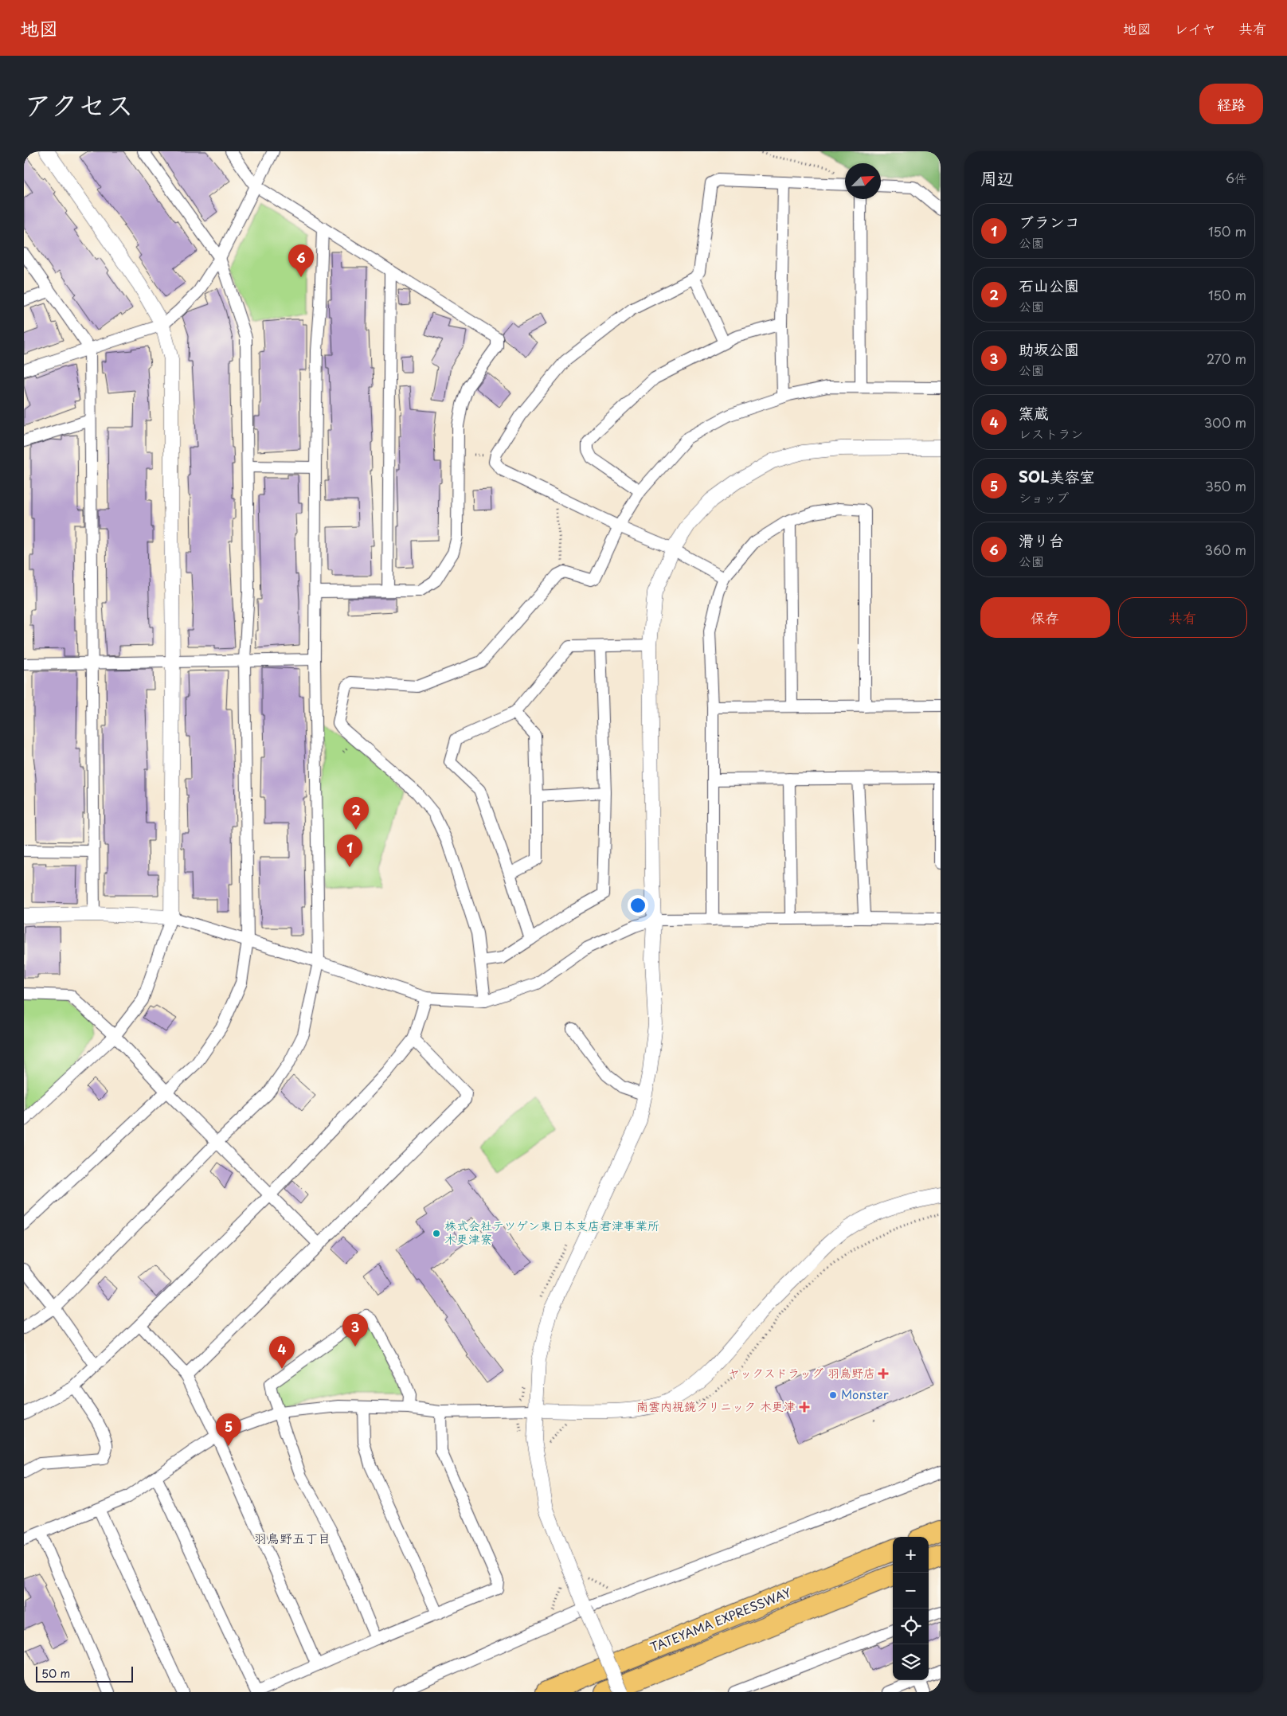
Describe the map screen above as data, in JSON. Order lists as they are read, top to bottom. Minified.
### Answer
{"streets":{"highway":["TATEYAMA EXPRESSWAY"]},"districts":["羽鳥野五丁目"],"places":{"other":["株式会社テツゲン東日本支店君津事業所 木更津寮","Monster"],"health":["ヤックスドラッグ 羽鳥野店","南雲内視鏡クリニック 木更津"]},"scale_bar":"50 m","north":"top right","page":{"header":"地図","nav":["地図","レイヤ","共有"],"title":"アクセス","buttons":["経路",["保存","共有"]],"heading":["周辺","6件"],"list":[{"mark":"1","name":"ブランコ","note":"公園","value":"150 m"},{"mark":"2","name":"石山公園","note":"公園","value":"150 m"},{"mark":"3","name":"助坂公園","note":"公園","value":"270 m"},{"mark":"4","name":"窯蔵","note":"レストラン","value":"300 m"},{"mark":"5","name":"SOL美容室","note":"ショップ","value":"350 m"},{"mark":"6","name":"滑り台","note":"公園","value":"360 m"}],"pins":["6","2","1","3","4","5"],"map_buttons":["+","−"],"scale":"50 m"}}
